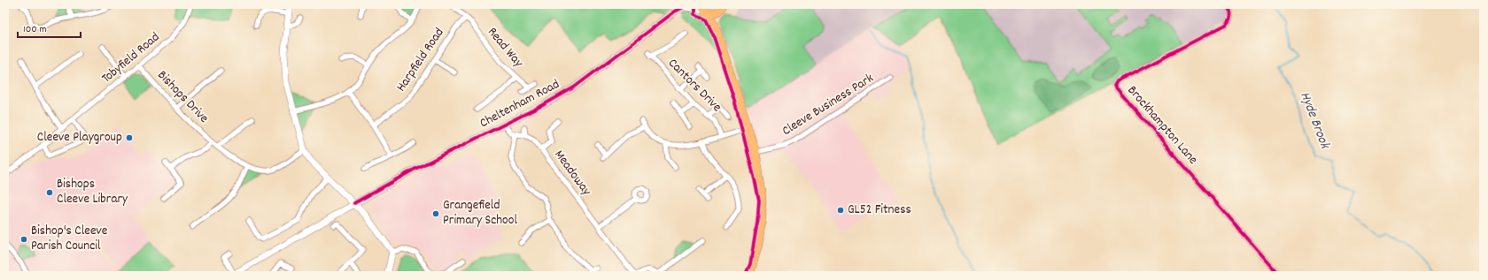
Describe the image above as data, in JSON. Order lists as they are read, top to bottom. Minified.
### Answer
{"streets":{"street":["Read Way","Tobyfield Road","Harpfield Road","Cantors Drive","Bishops Drive","Cheltenham Road","Cleeve Business Park","Brockhampton Lane","Meadoway"]},"crossings":[["Read Way","Harpfield Road"],["Tobyfield Road","Bishops Drive"]],"water":["Hyde Brook"],"places":["Cleeve Playgroup","Bishops Cleeve Library","GL52 Fitness","Grangefield Primary School","Bishop's Cleeve Parish Council"],"scale_bar":"100 m"}
